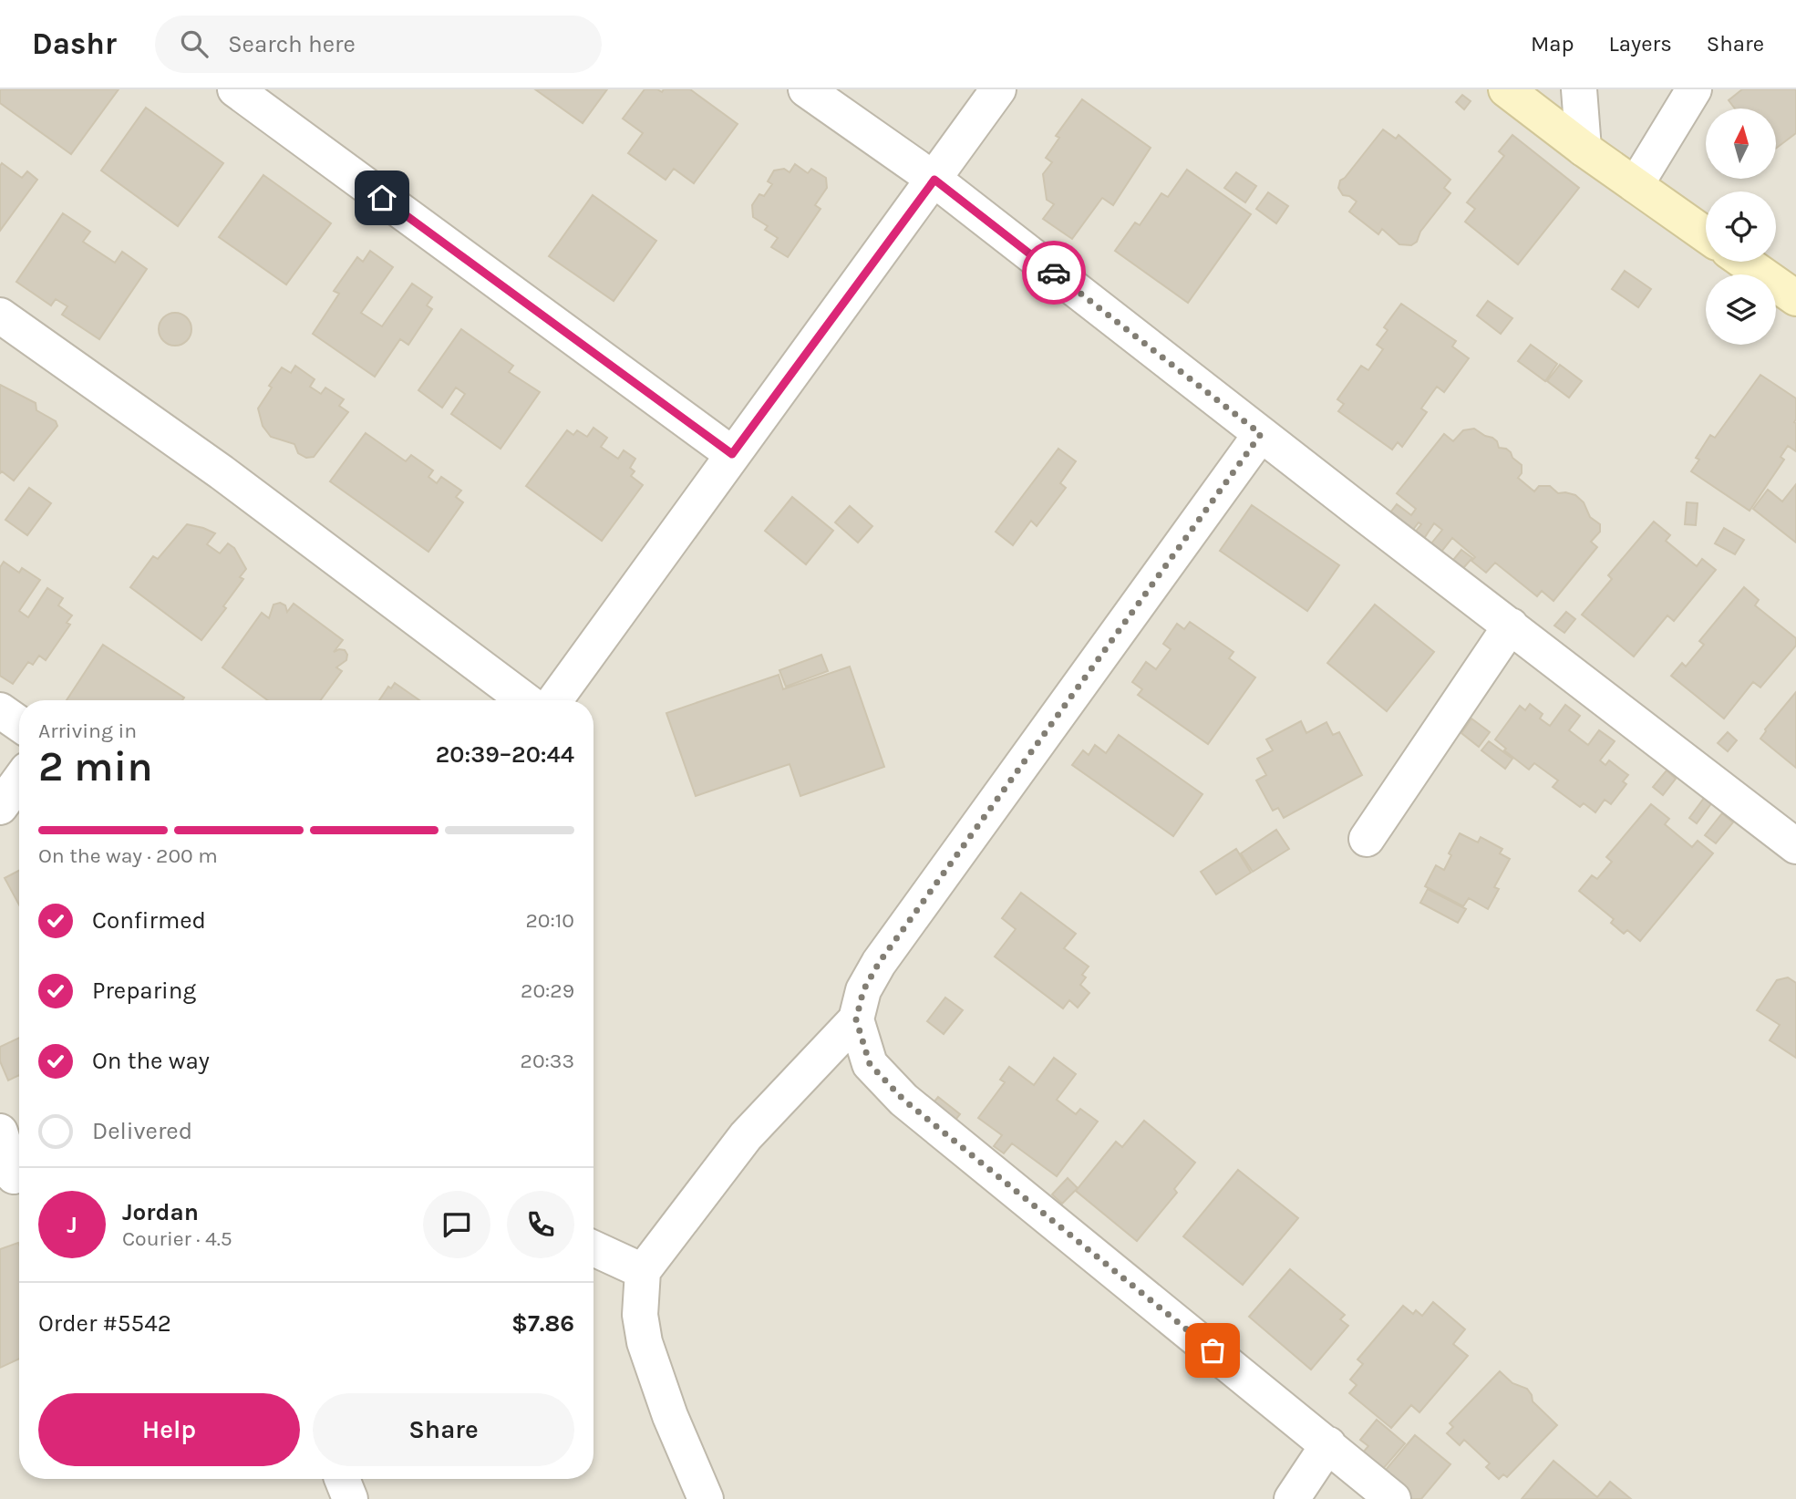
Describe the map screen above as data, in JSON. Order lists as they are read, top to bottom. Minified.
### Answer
{"north":"top","page":{"header":"Dashr","search":"Search here","nav":["Map","Layers","Share"],"heading":["2 min","Arriving in","20:39–20:44"],"panel":["Jordan","Courier · 4.5","Order #5542","$7.86"],"bar":"On the way · 200 m","list":[["Confirmed","20:10"],["Preparing","20:29"],["On the way","20:33"],"Delivered"],"round":"J","buttons":["Help","Share"]}}
